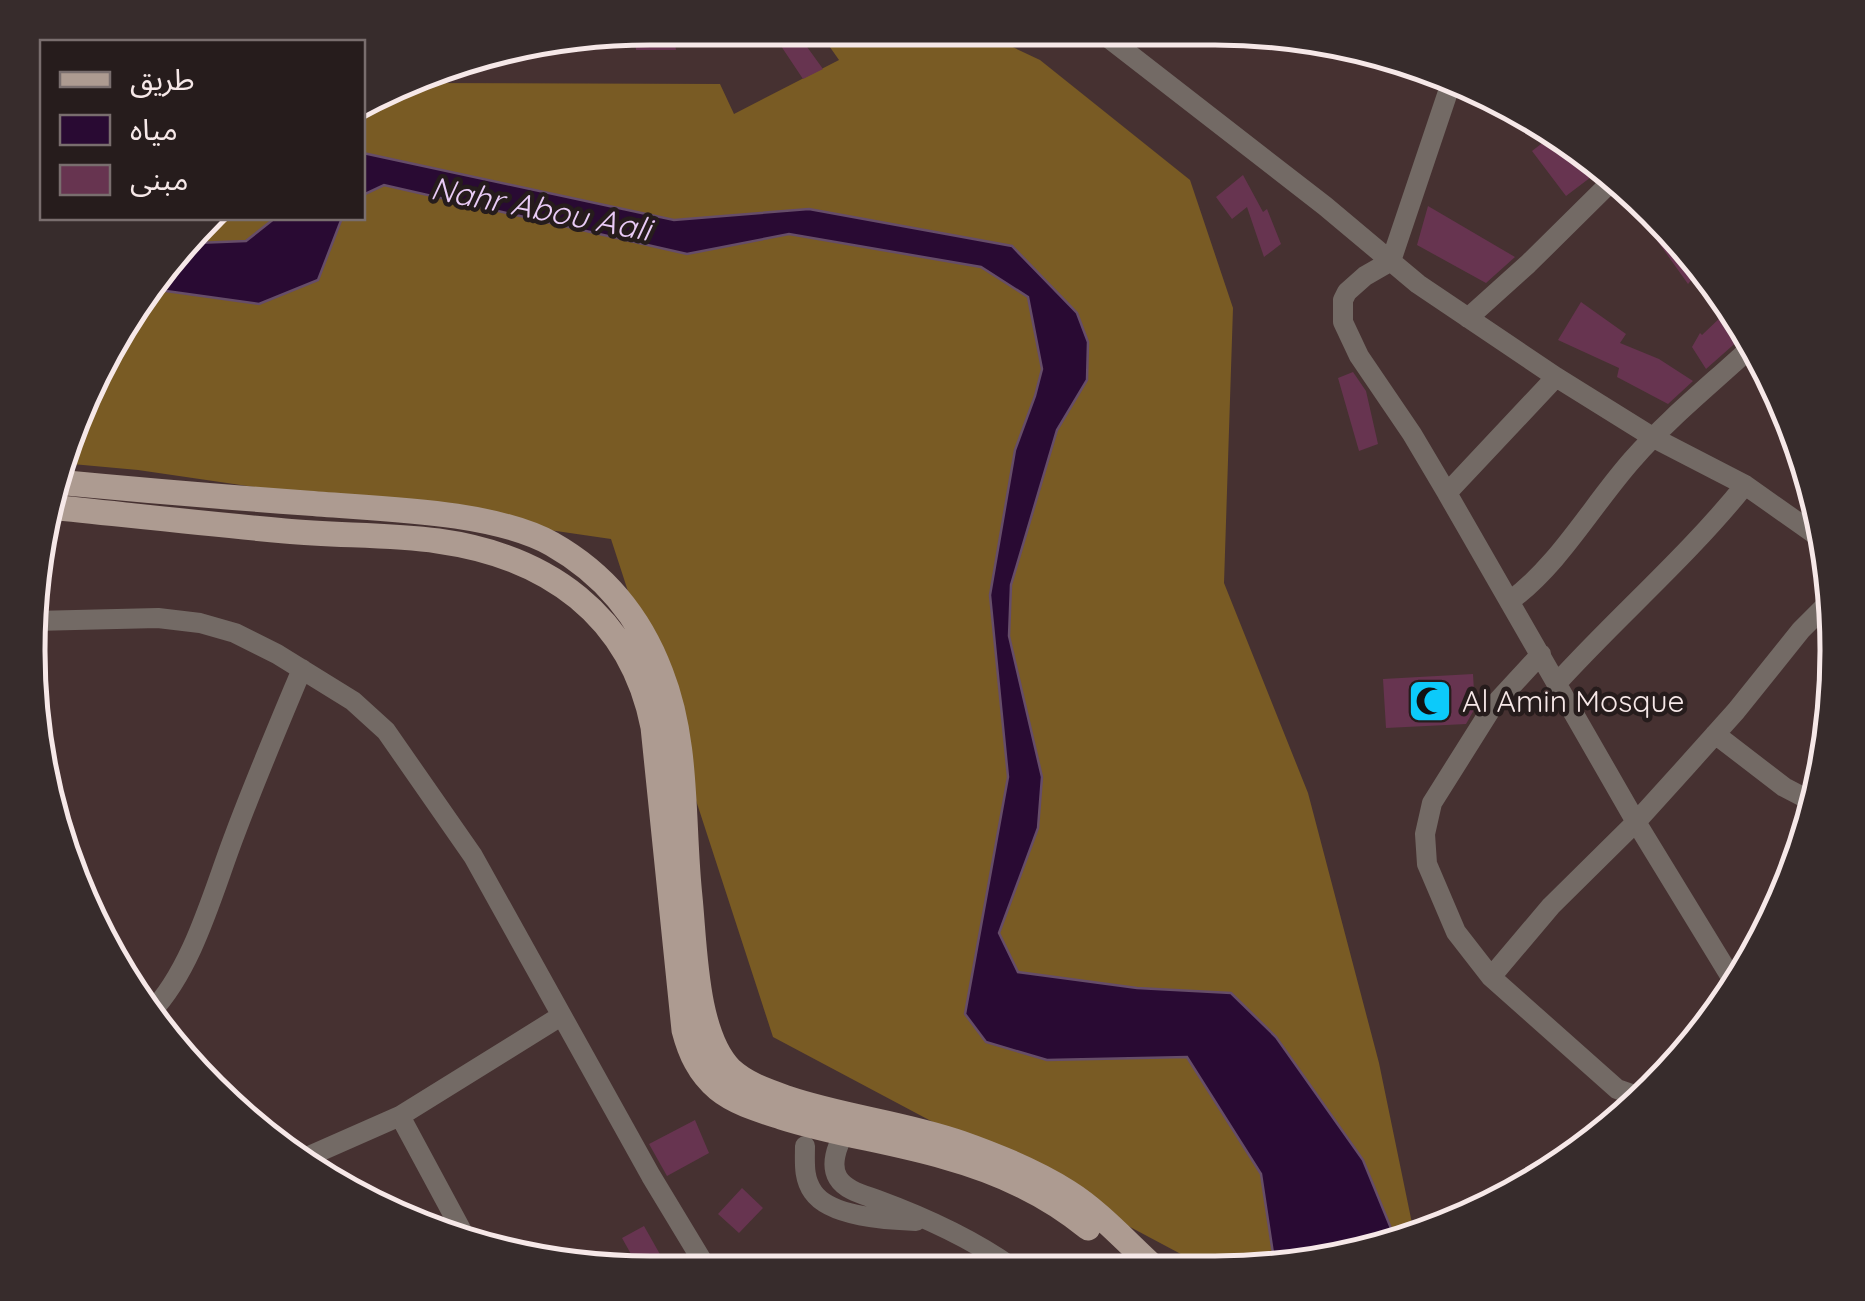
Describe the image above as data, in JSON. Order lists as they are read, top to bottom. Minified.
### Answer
{"water":["Nahr Abou Aali"],"places":{"mosque":["Al Amin Mosque"]},"legend":["طريق","مياه","مبنى"]}
